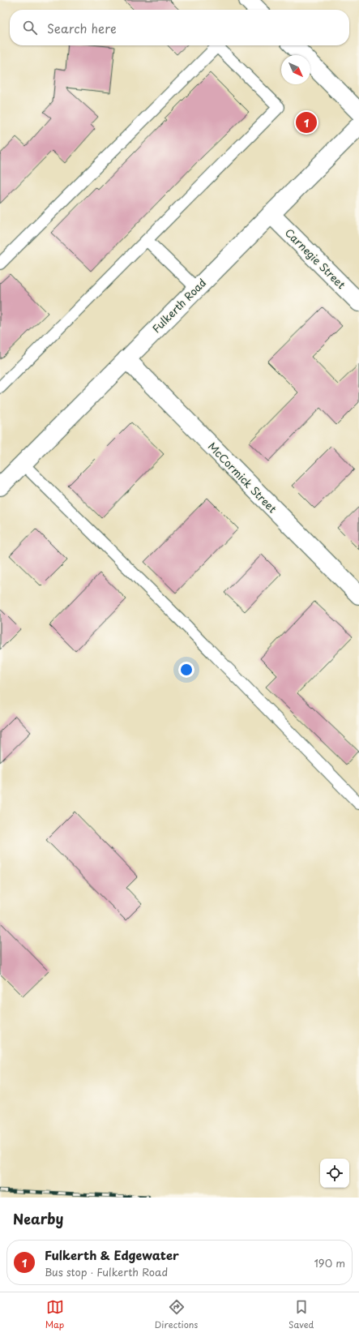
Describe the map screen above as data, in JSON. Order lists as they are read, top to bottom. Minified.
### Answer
{"streets":{"street":["Carnegie Street","Fulkerth Road","McCormick Street"]},"crossings":[["Carnegie Street","Fulkerth Road"],["Fulkerth Road","McCormick Street"]],"north":"bottom right","page":{"search":"Search here","pins":"1","heading":"Nearby","list":[{"mark":"1","name":"Fulkerth & Edgewater","note":"Bus stop · Fulkerth Road","value":"190 m"}],"nav":["Map","Directions","Saved"]}}
